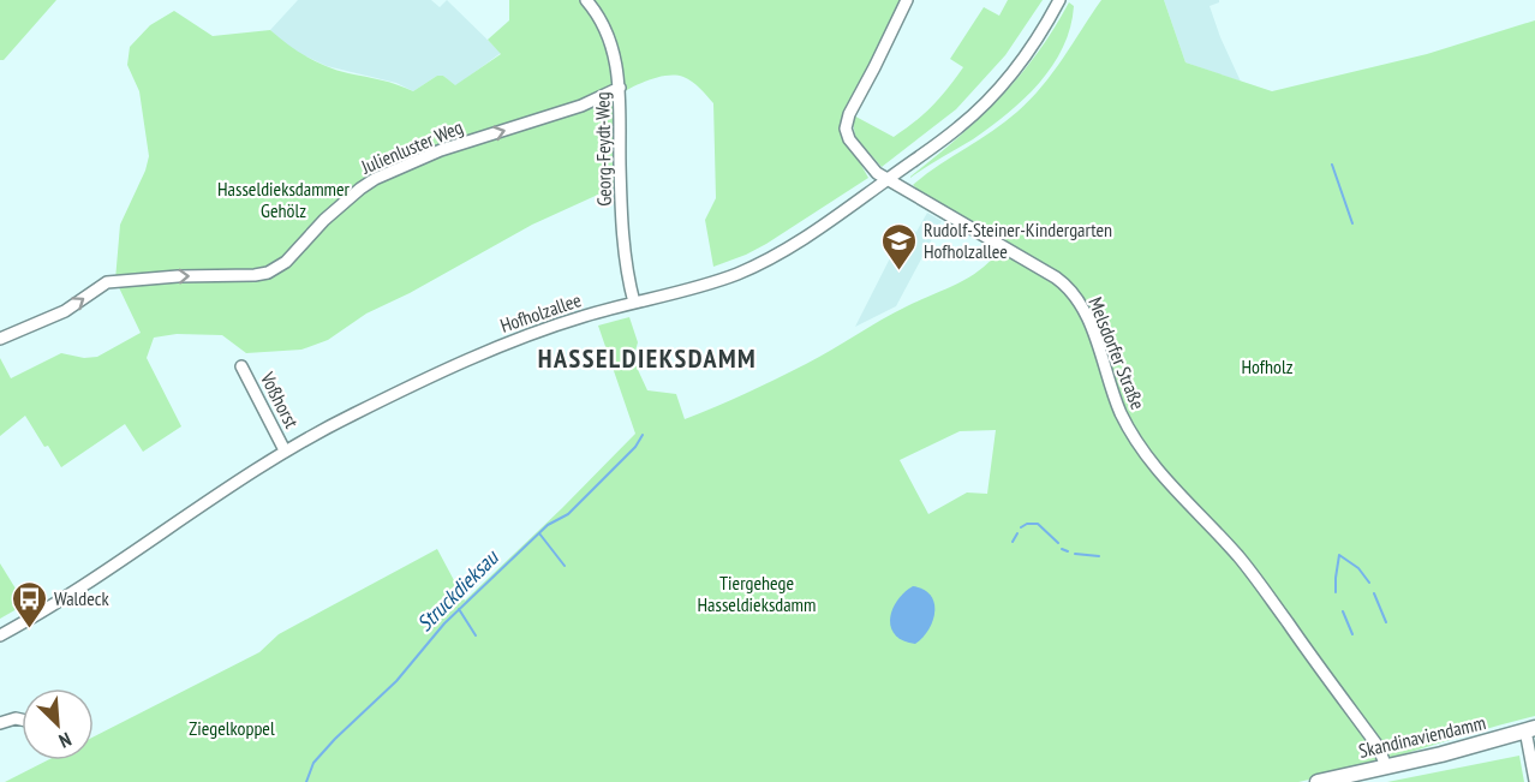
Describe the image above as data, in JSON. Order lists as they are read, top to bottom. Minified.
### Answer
{"streets":{"main road":["Skandinaviendamm"],"street":["Julienluster Weg","Georg-Feydt-Weg","Hofholzallee","Melsdorfer Straße","Voßhorst"]},"crossings":[["Julienluster Weg","Georg-Feydt-Weg"],["Georg-Feydt-Weg","Hofholzallee"],["Hofholzallee","Melsdorfer Straße"],["Hofholzallee","Voßhorst"],["Melsdorfer Straße","Skandinaviendamm"]],"one_way":["Julienluster Weg"],"districts":["HASSELDIEKSDAMM"],"water":["Struckdieksau"],"parks":["Hasseldieksdammer Gehölz","Hofholz","Tiergehege Hasseldieksdamm","Ziegelkoppel"],"places":{"school or university":["Rudolf-Steiner-Kindergarten Hofholzallee"],"bus stop":["Waldeck"]},"north":"bottom right"}
